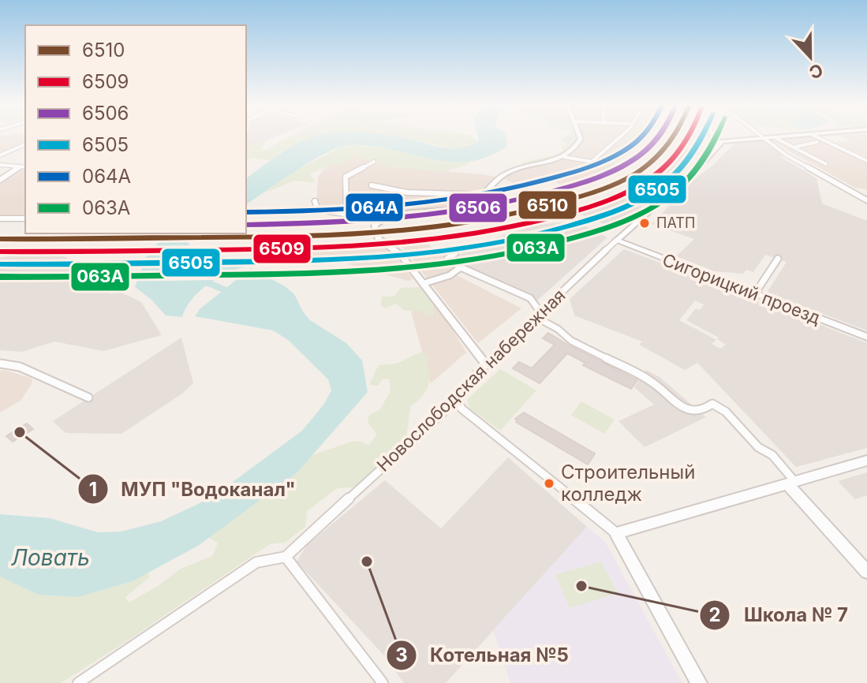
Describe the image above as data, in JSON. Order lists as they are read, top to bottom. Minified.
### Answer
{"streets":{"street":["Сигорицкий проезд","Новослободская набережная"]},"crossings":[["Сигорицкий проезд","Новослободская набережная"]],"water":["Ловать"],"places":["ПАТП","МУП \"Водоканал\"","Строительный колледж","Котельная №5","Школа № 7"],"lines":["transit line 6510","transit line 6509","transit line 6506","transit line 6505","transit line 064А","transit line 063А"],"legend":["6510","6509","6506","6505","064А","063А"],"north":"bottom"}
